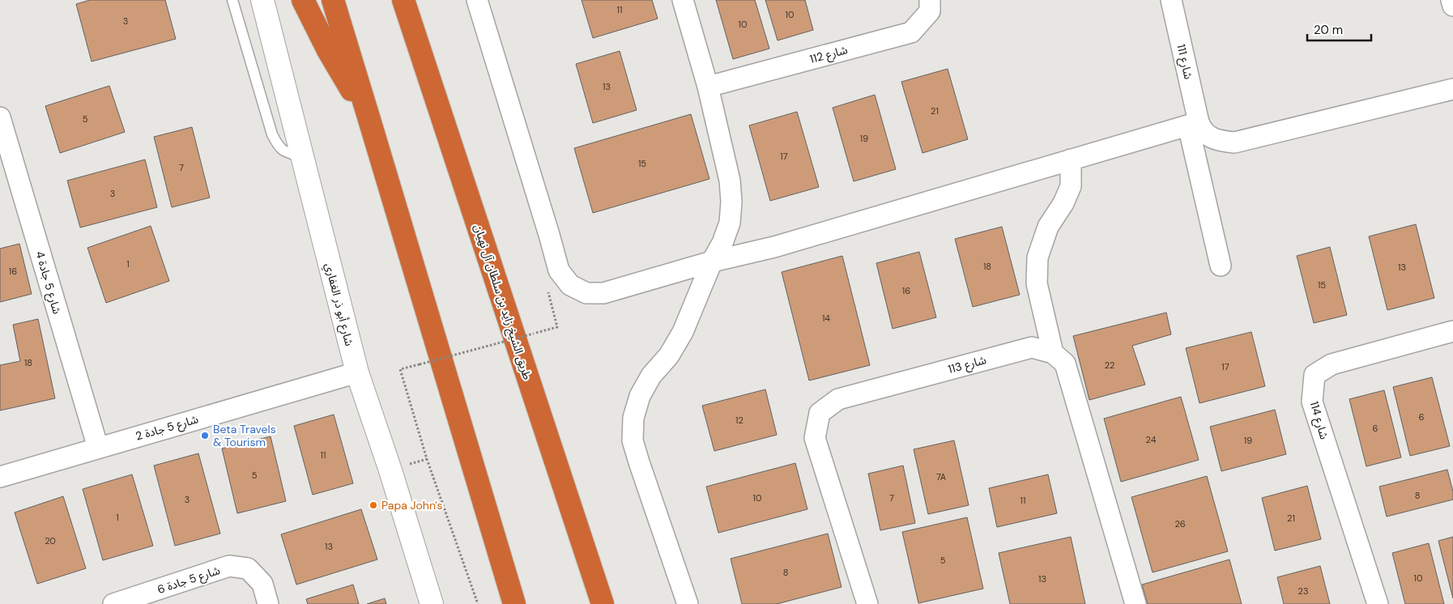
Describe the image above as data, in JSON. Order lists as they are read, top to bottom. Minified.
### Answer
{"streets":{"highway":["طريق الشيخ زايد بن سلطان آل نهيان"],"street":["شارع 112","شارع 111","شارع 5 جادة 4","شارع أبو ذر الغفاري","شارع 113","شارع 114","شارع 5 جادة 2","شارع 5 جادة 6"]},"crossings":[["شارع 5 جادة 4","شارع 5 جادة 2"],["شارع أبو ذر الغفاري","شارع 5 جادة 2"]],"places":["Beta Travels & Tourism","Papa John's"],"house_numbers":["11","10","3","10","13","21","5","19","17","15","7","3","1","18","13","16","15","16","14","18","22","17","6","12","6","24","19","11","5","7A","8","10","7","3","11","1","21","26","20","13","5","8","10","13","23"],"scale_bar":"20 m"}
